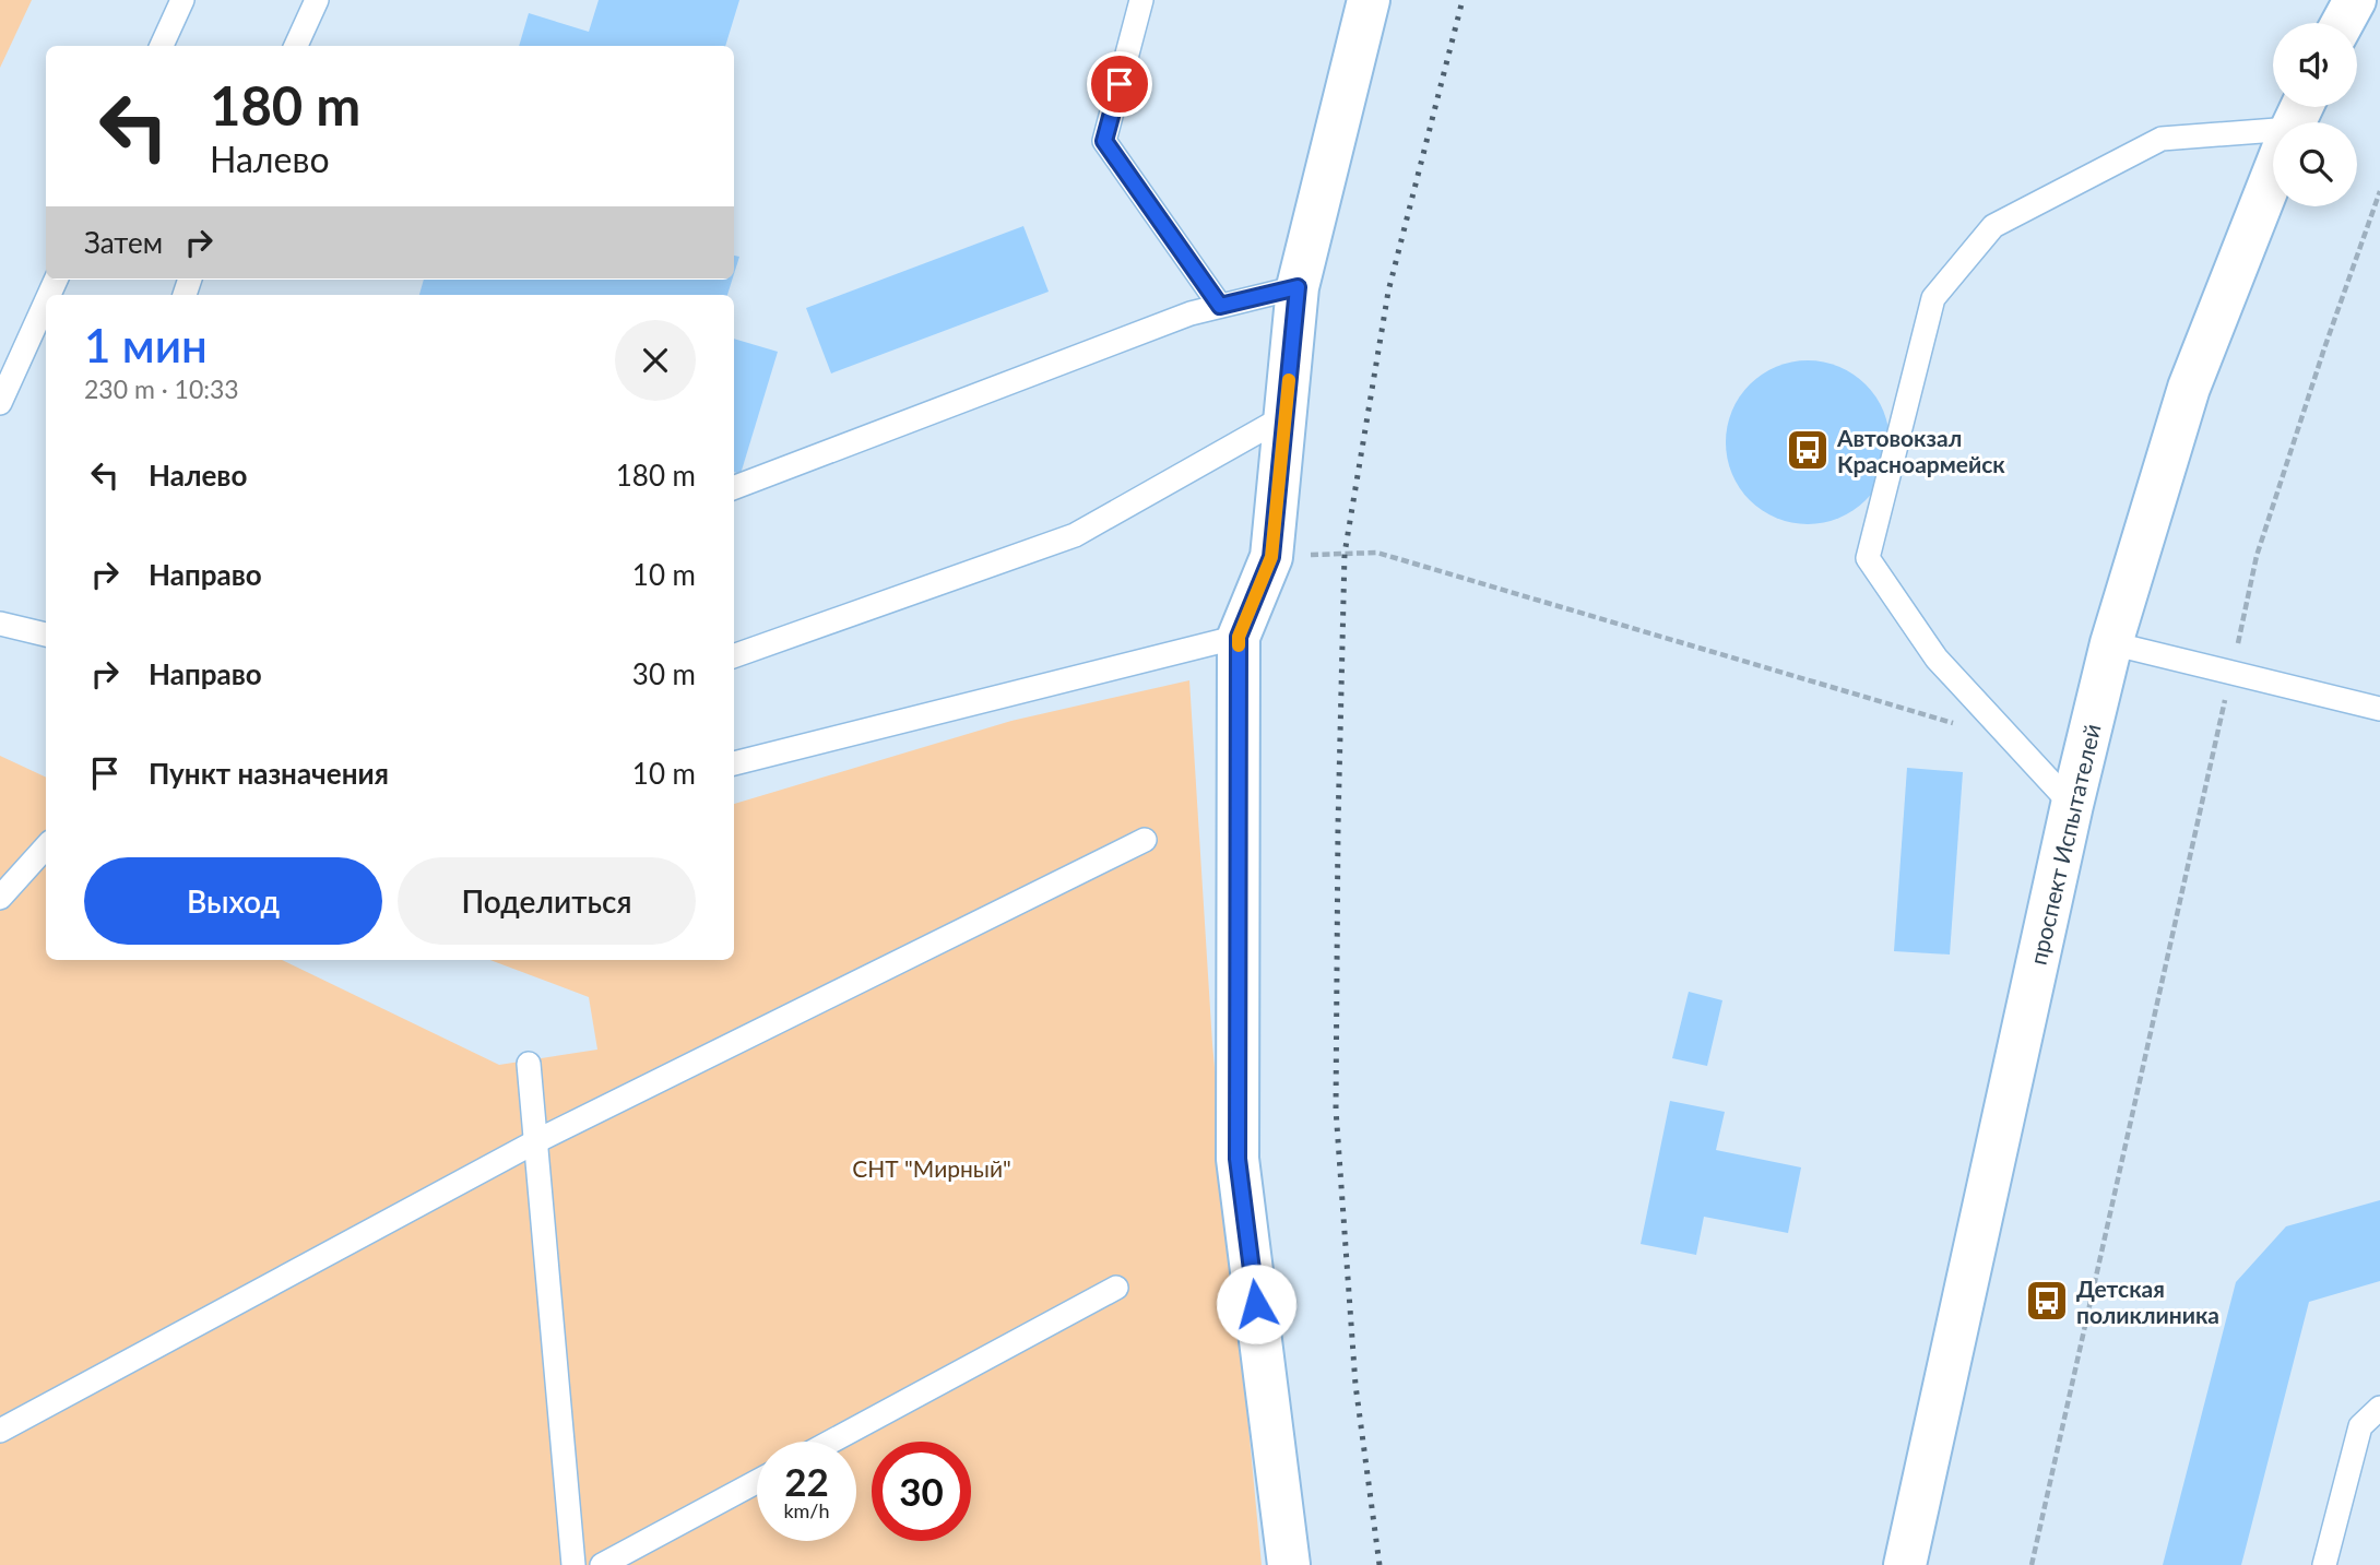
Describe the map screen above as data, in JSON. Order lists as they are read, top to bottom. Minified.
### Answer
{"streets":{"street":["проспект Испытателей"]},"parks":["СНТ \"Мирный\""],"places":{"bus stop":["Автовокзал Красноармейск","Детская поликлиника"]},"page":{"turn":["180 m","Налево"],"then":"Затем","heading":["1 мин","230 m · 10:33"],"list":[{"name":"Налево","value":"180 m"},{"name":"Направо","value":"10 m"},{"name":"Направо","value":"30 m"},{"name":"Пункт назначения","value":"10 m"}],"buttons":["Выход","Поделиться"],"speed":"22 km/h","limit":"30"}}
